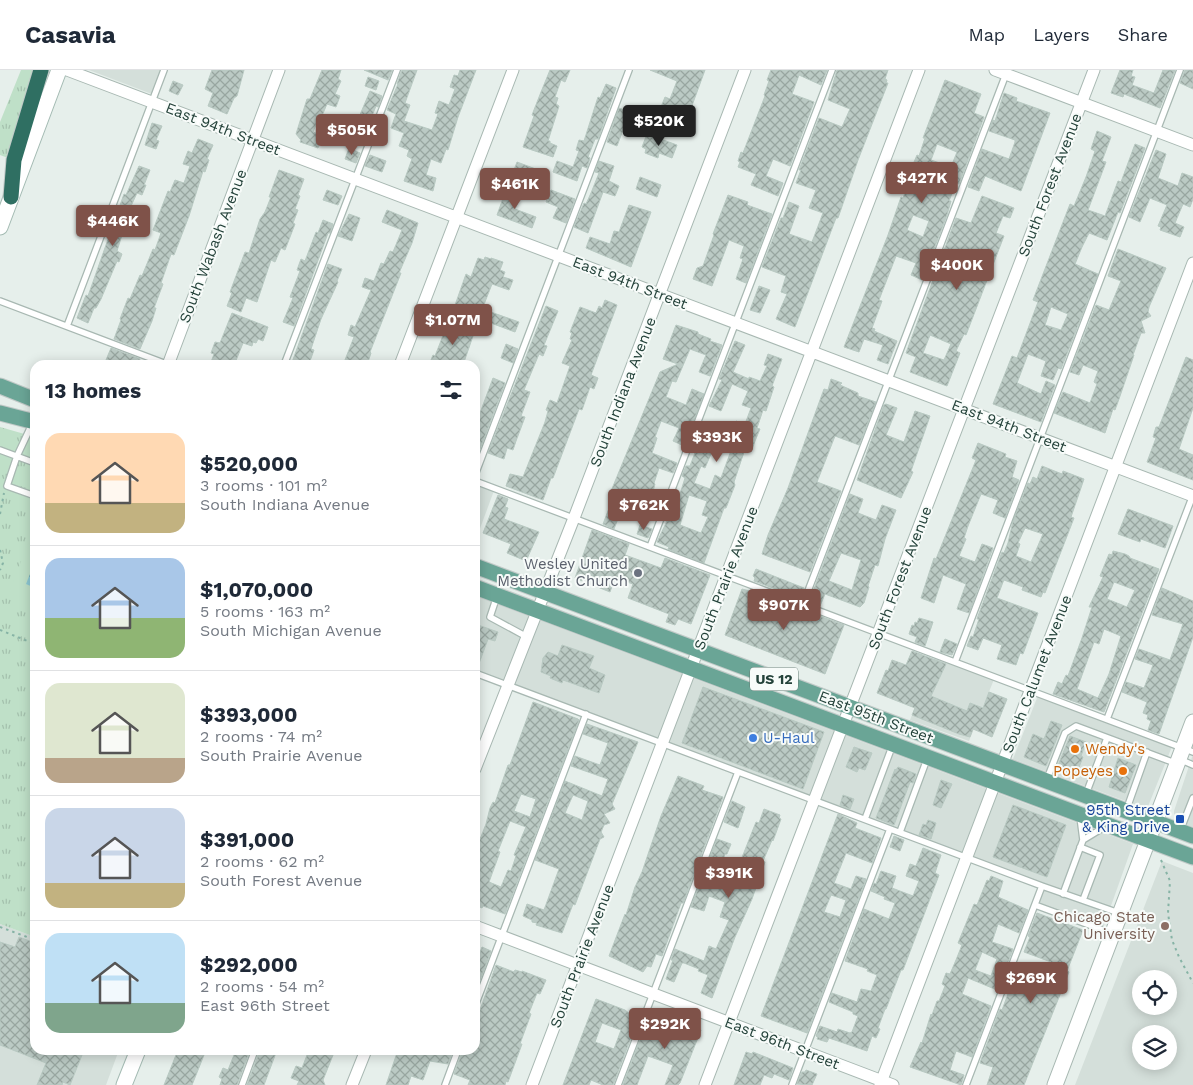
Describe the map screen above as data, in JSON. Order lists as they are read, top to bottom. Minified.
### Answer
{"streets":{"main road":["US 12","East 95th Street"],"street":["East 94th Street","South Forest Avenue","South Wabash Avenue","South Indiana Avenue","South Prairie Avenue","South Calumet Avenue","East 96th Street"]},"crossings":[["East 94th Street","South Forest Avenue"],["East 94th Street","South Wabash Avenue"],["East 94th Street","South Indiana Avenue"],["East 94th Street","South Prairie Avenue"],["East 94th Street","South Calumet Avenue"],["South Forest Avenue","East 95th Street"],["South Forest Avenue","East 96th Street"],["South Indiana Avenue","East 95th Street"],["South Prairie Avenue","East 95th Street"],["South Prairie Avenue","East 96th Street"],["South Calumet Avenue","East 95th Street"],["South Calumet Avenue","East 96th Street"]],"places":{"other":["Wesley United Methodist Church","U-Haul","Wendy's","Popeyes","Chicago State University"],"transit":["95th Street & King Drive"]},"page":{"header":"Casavia","nav":["Map","Layers","Share"],"price":["$520K","$505K","$427K","$461K","$446K","$400K","$1.07M","$393K","$762K","$907K","$391K","$269K","$292K"],"heading":"13 homes","list":[{"name":"$520,000","note":"3 rooms · 101 m² · South Indiana Avenue"},{"name":"$1,070,000","note":"5 rooms · 163 m² · South Michigan Avenue"},{"name":"$393,000","note":"2 rooms · 74 m² · South Prairie Avenue"},{"name":"$391,000","note":"2 rooms · 62 m² · South Forest Avenue"},{"name":"$292,000","note":"2 rooms · 54 m² · East 96th Street"}]}}
